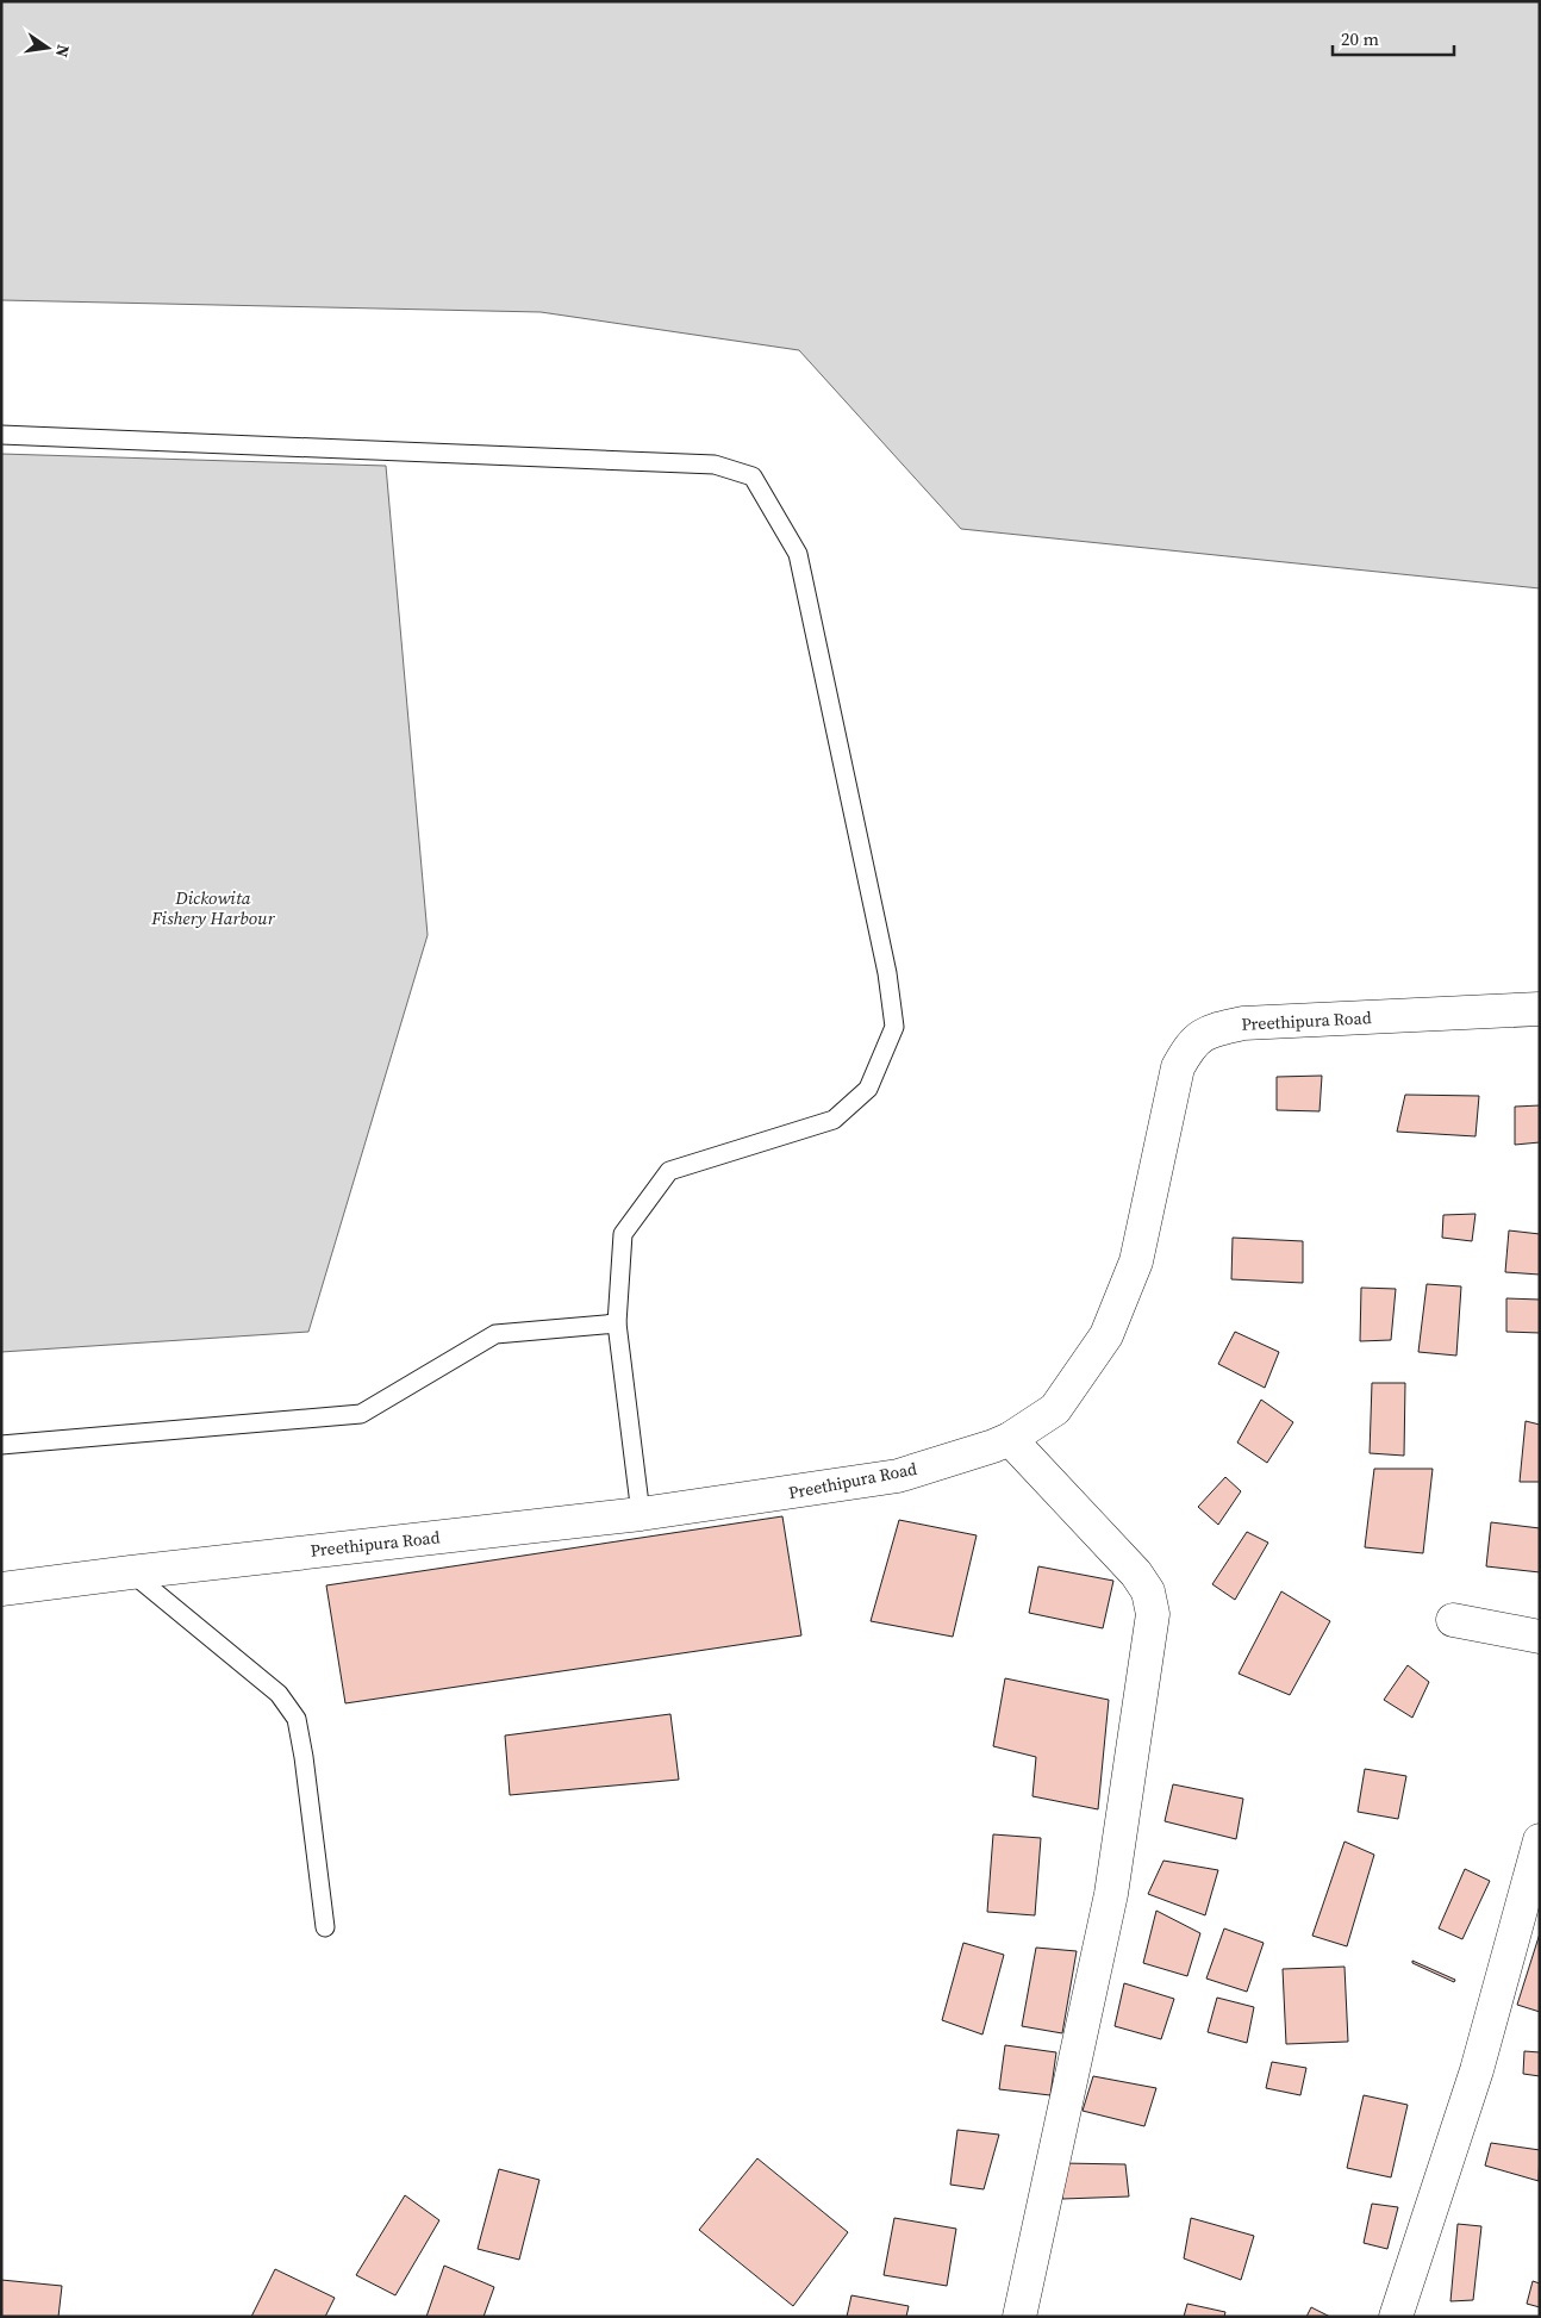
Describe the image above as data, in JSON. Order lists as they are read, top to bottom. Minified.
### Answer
{"streets":{"street":["Preethipura Road"]},"water":["Dickowita Fishery Harbour"],"scale_bar":"20 m","north":"right"}
